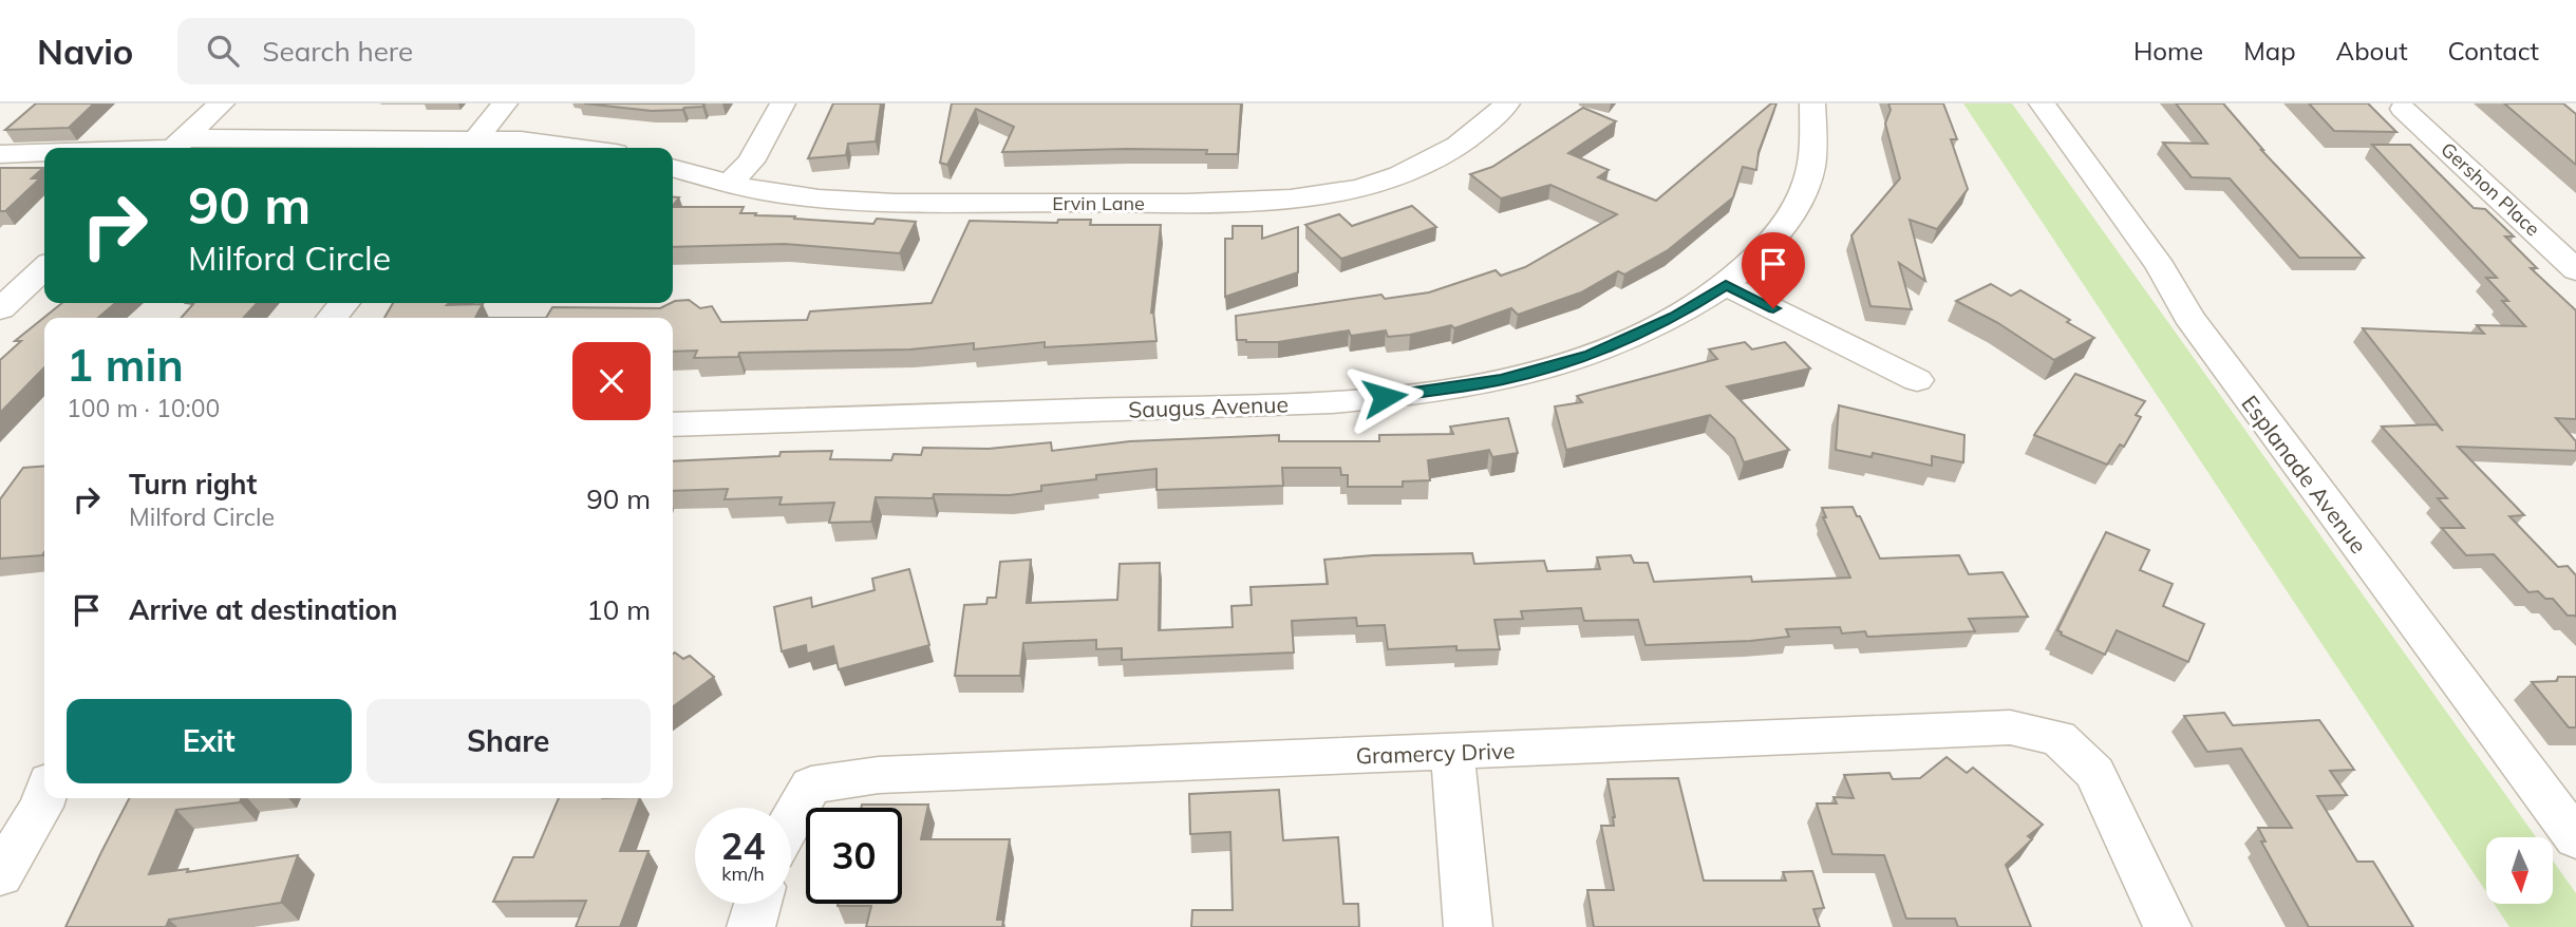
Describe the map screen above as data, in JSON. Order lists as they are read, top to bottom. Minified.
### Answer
{"streets":{"street":["Gershon Place","Ervin Lane","Saugus Avenue","Esplanade Avenue","Gramercy Drive"]},"north":"bottom","page":{"header":"Navio","search":"Search here","nav":["Home","Map","About","Contact"],"turn":["90 m","Milford Circle"],"heading":["1 min","100 m · 10:00"],"list":[{"name":"Turn right","note":"Milford Circle","value":"90 m"},{"name":"Arrive at destination","value":"10 m"}],"buttons":["Exit","Share"],"speed":"24 km/h","limit":"30"}}
